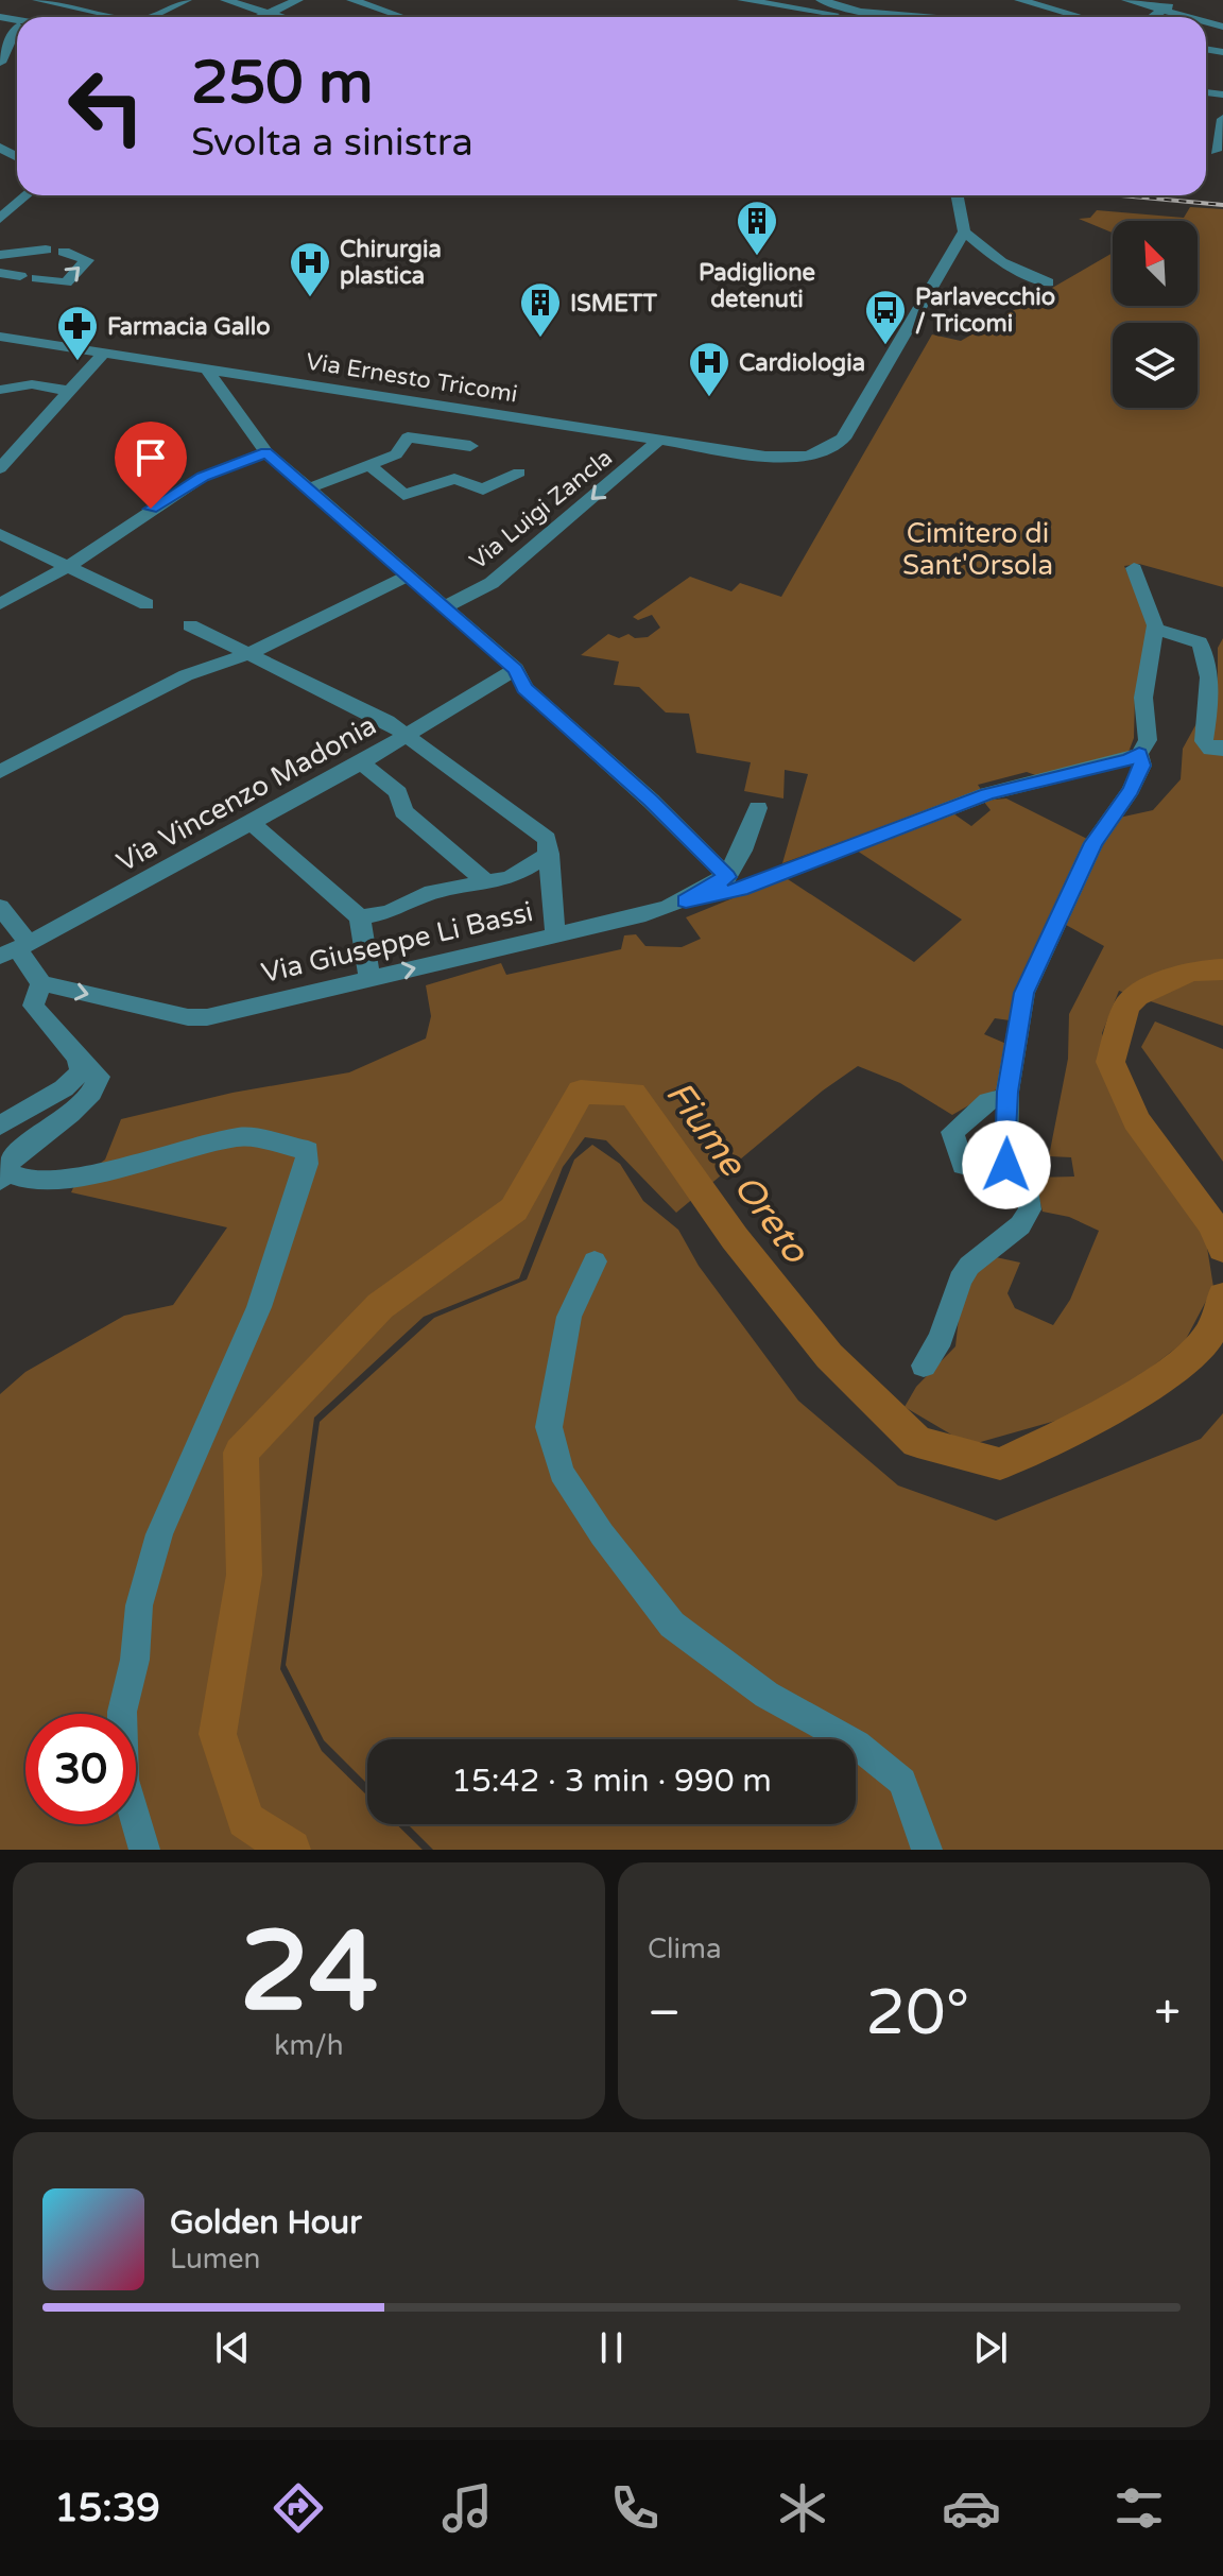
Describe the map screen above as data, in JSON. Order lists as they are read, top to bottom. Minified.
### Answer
{"streets":{"street":["Via Ernesto Tricomi","Via Luigi Zancla","Via Vincenzo Madonia","Via Giuseppe Li Bassi"]},"crossings":[["Via Ernesto Tricomi","Via Luigi Zancla"]],"one_way":["Via Luigi Zancla"],"water":["Fiume Oreto"],"parks":["Cimitero di Sant'Orsola"],"places":{"building":["Padiglione detenuti","ISMETT"],"hospital":["Chirurgia plastica","Cardiologia"],"bus stop":["Parlavecchio / Tricomi"],"pharmacy":["Farmacia Gallo"]},"north":"top left","page":{"turn":["250 m","Svolta a sinistra"],"limit":"30","trip":"15:42 · 3 min · 990 m","tile":[["24","km/h"],"Clima"],"heat":["−","20°","+"],"song":["Golden Hour","Lumen"],"tabs":"15:39"}}
